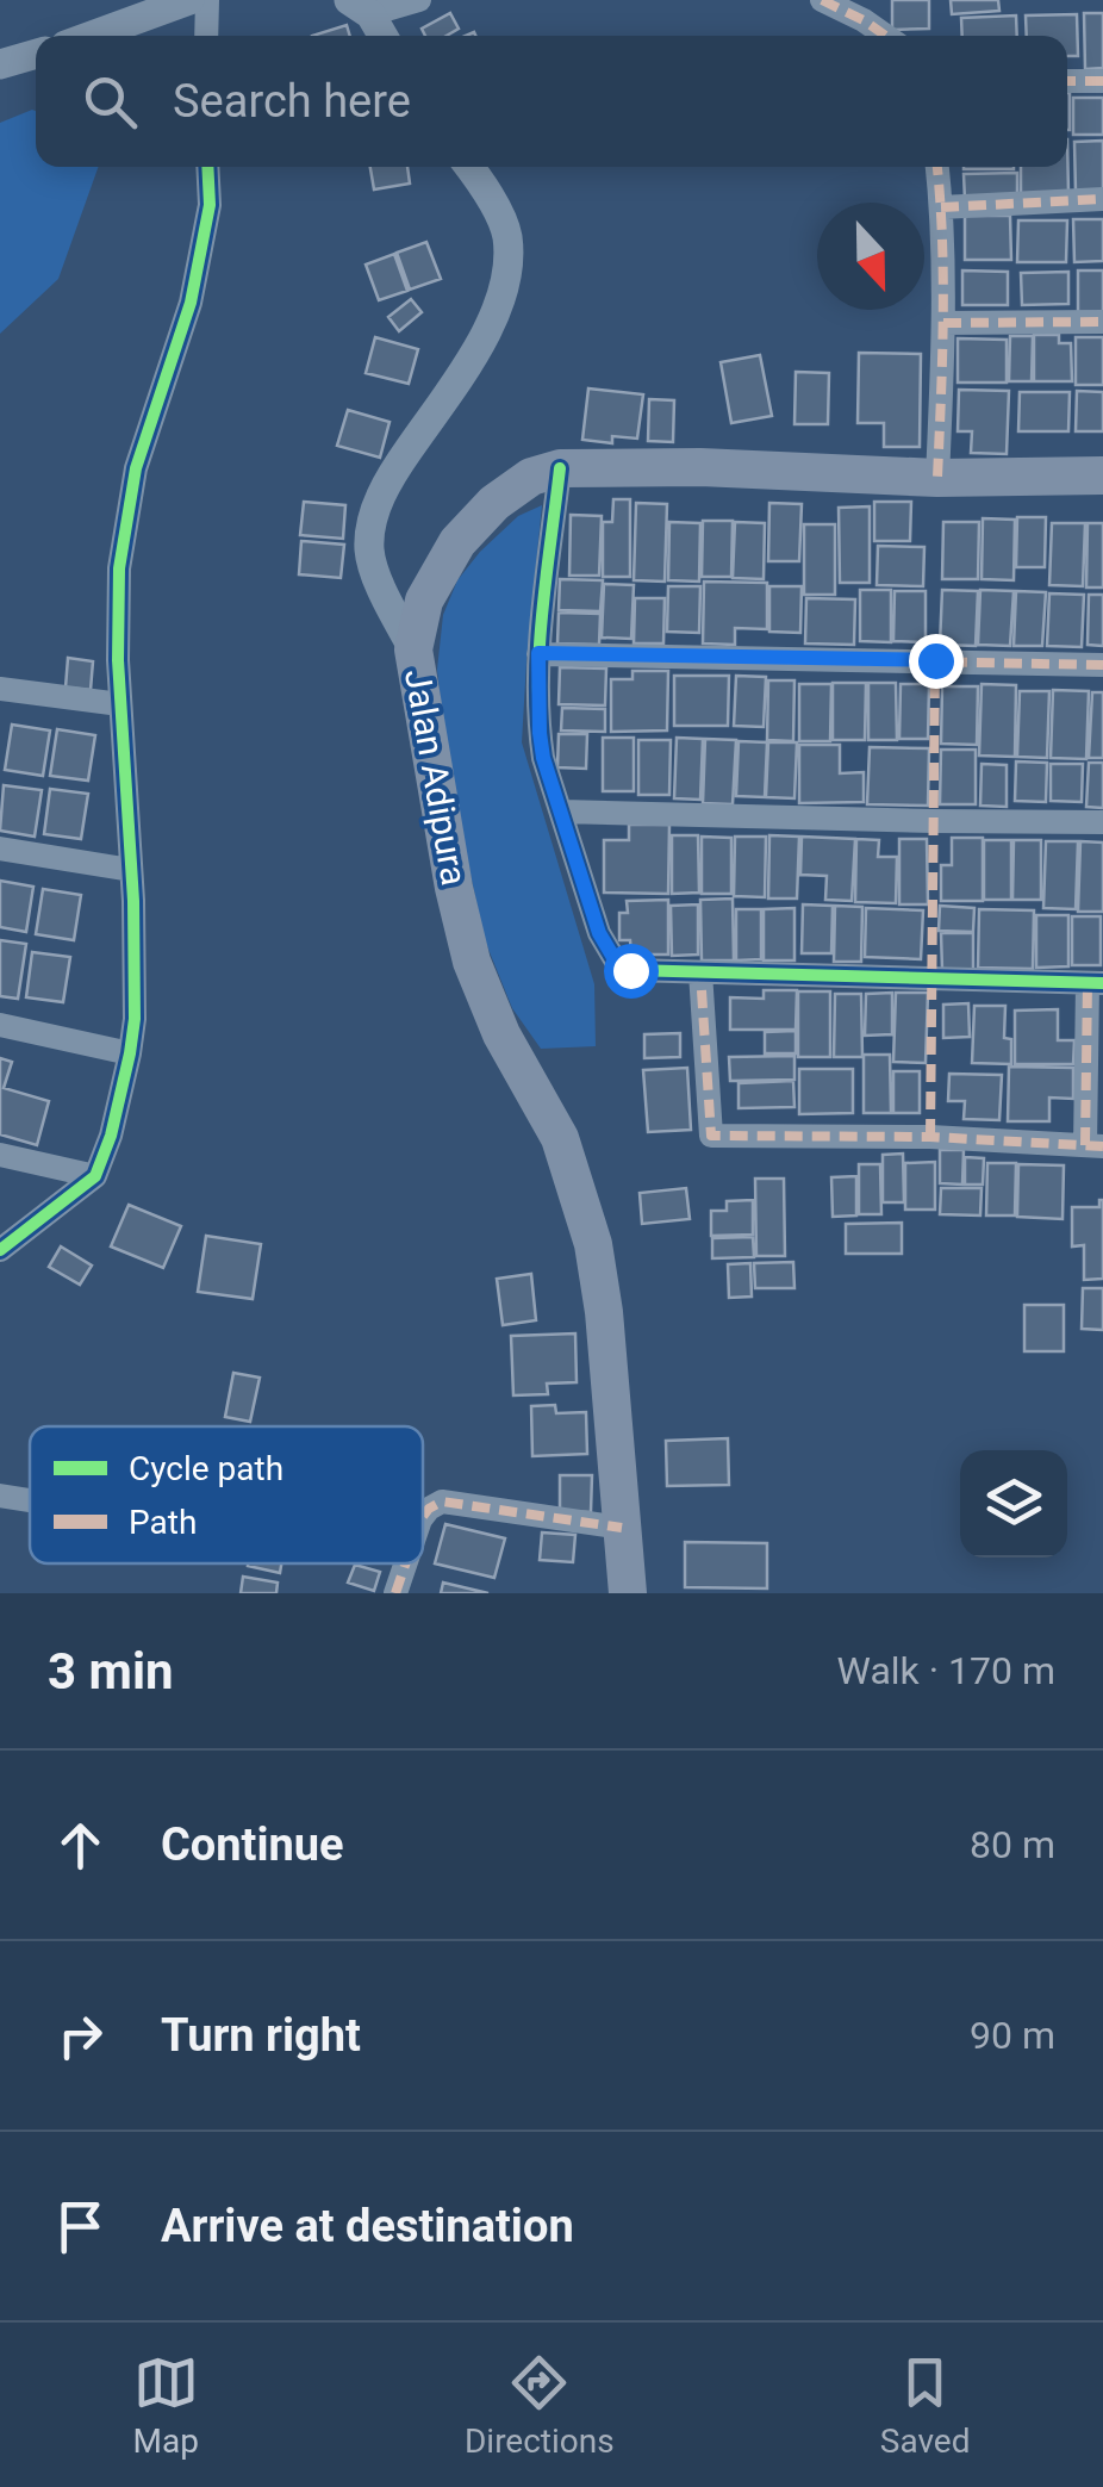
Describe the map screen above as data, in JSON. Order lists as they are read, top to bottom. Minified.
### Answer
{"streets":{"highway":["Jalan Adipura"]},"legend":["Cycle path","Path"],"north":"bottom","page":{"search":"Search here","heading":["3 min","Walk · 170 m"],"list":[["Continue","80 m"],["Turn right","90 m"],"Arrive at destination"],"nav":["Map","Directions","Saved"]}}
